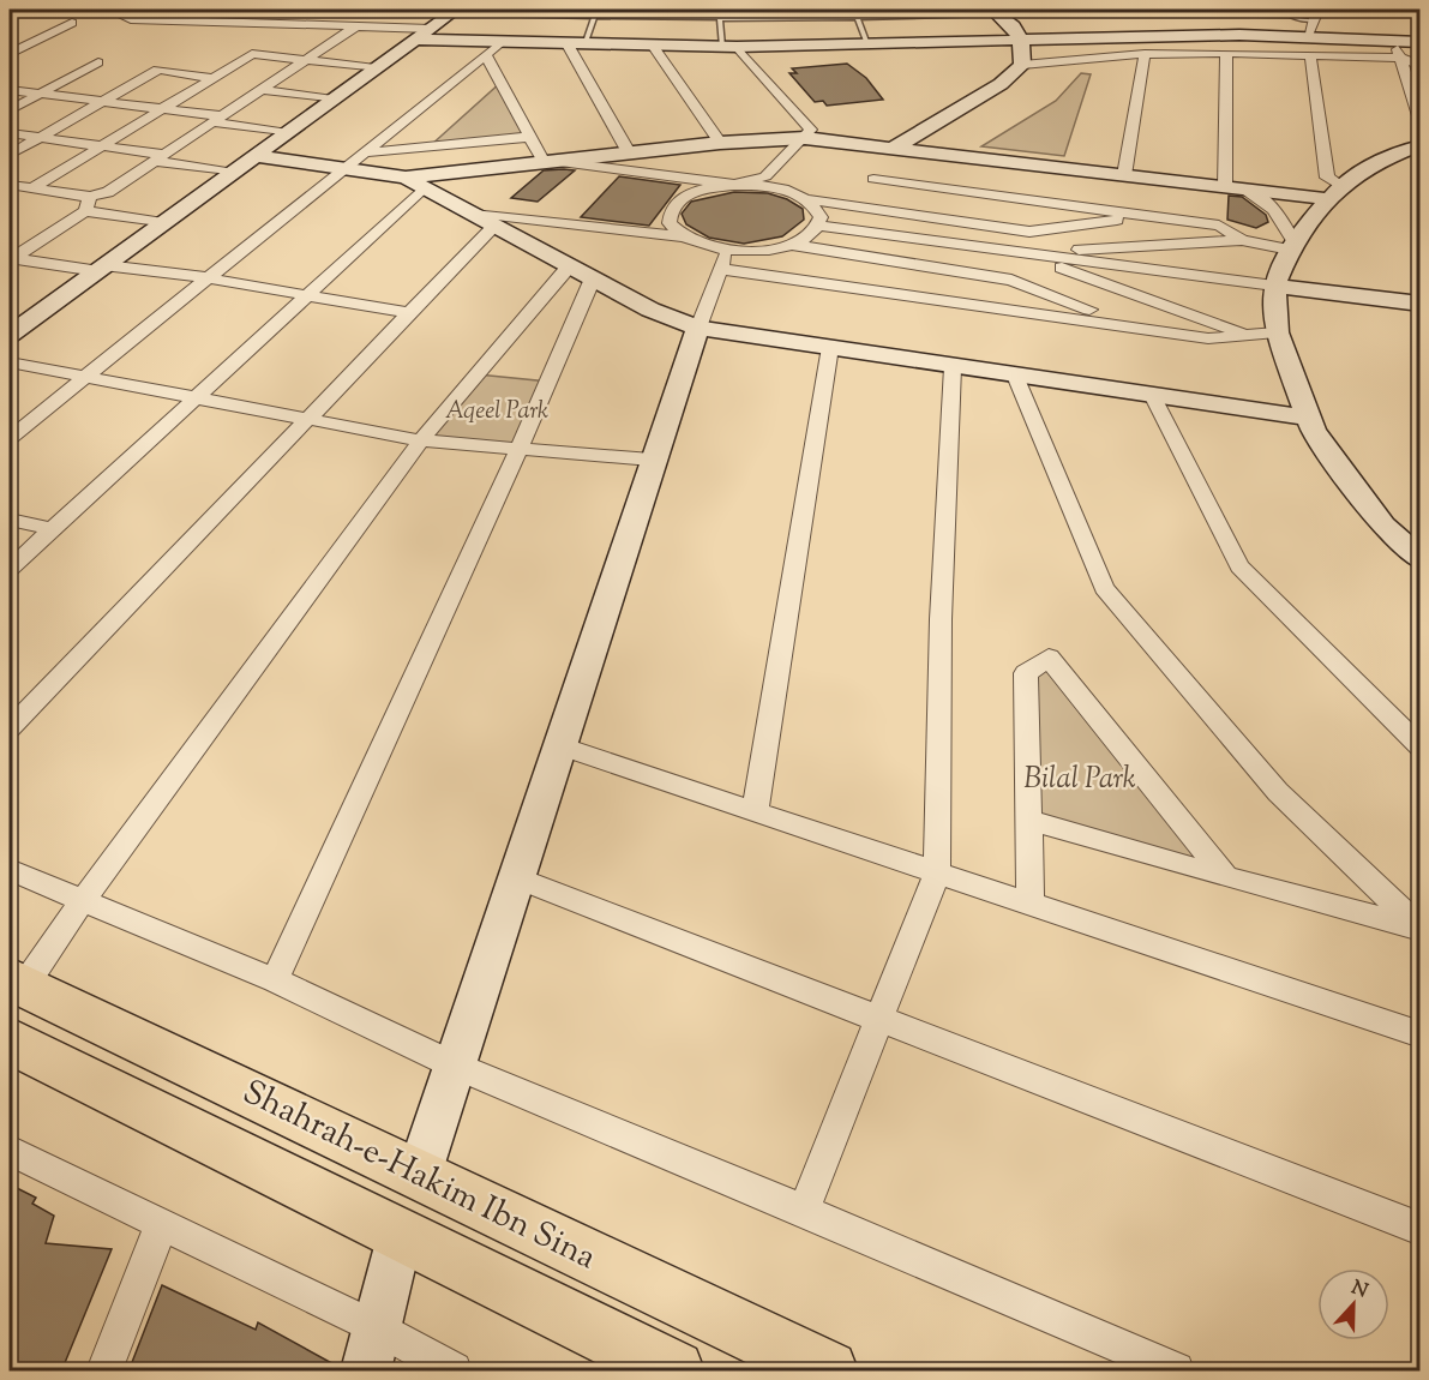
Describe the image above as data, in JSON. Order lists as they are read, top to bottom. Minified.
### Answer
{"streets":{"highway":["Shahrah-e-Hakim Ibn Sina"]},"parks":["Aqeel Park","Bilal Park"],"north":"top"}
